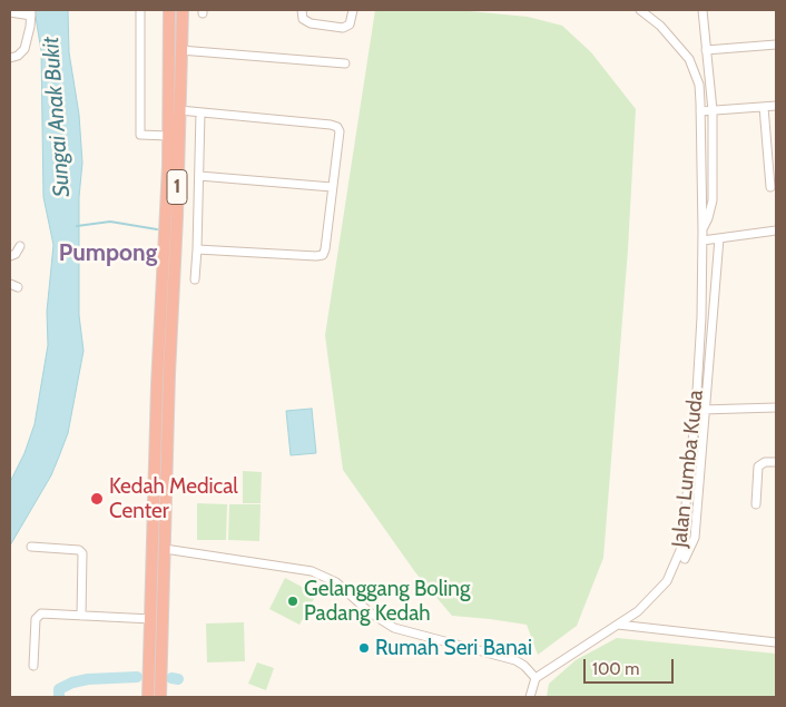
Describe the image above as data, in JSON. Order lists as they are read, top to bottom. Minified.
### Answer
{"streets":{"highway":["1"],"street":["Jalan Lumba Kuda"]},"districts":["Pumpong"],"water":["Sungai Anak Bukit"],"places":["Kedah Medical Center","Gelanggang Boling Padang Kedah","Rumah Seri Banai"],"scale_bar":"100 m"}
